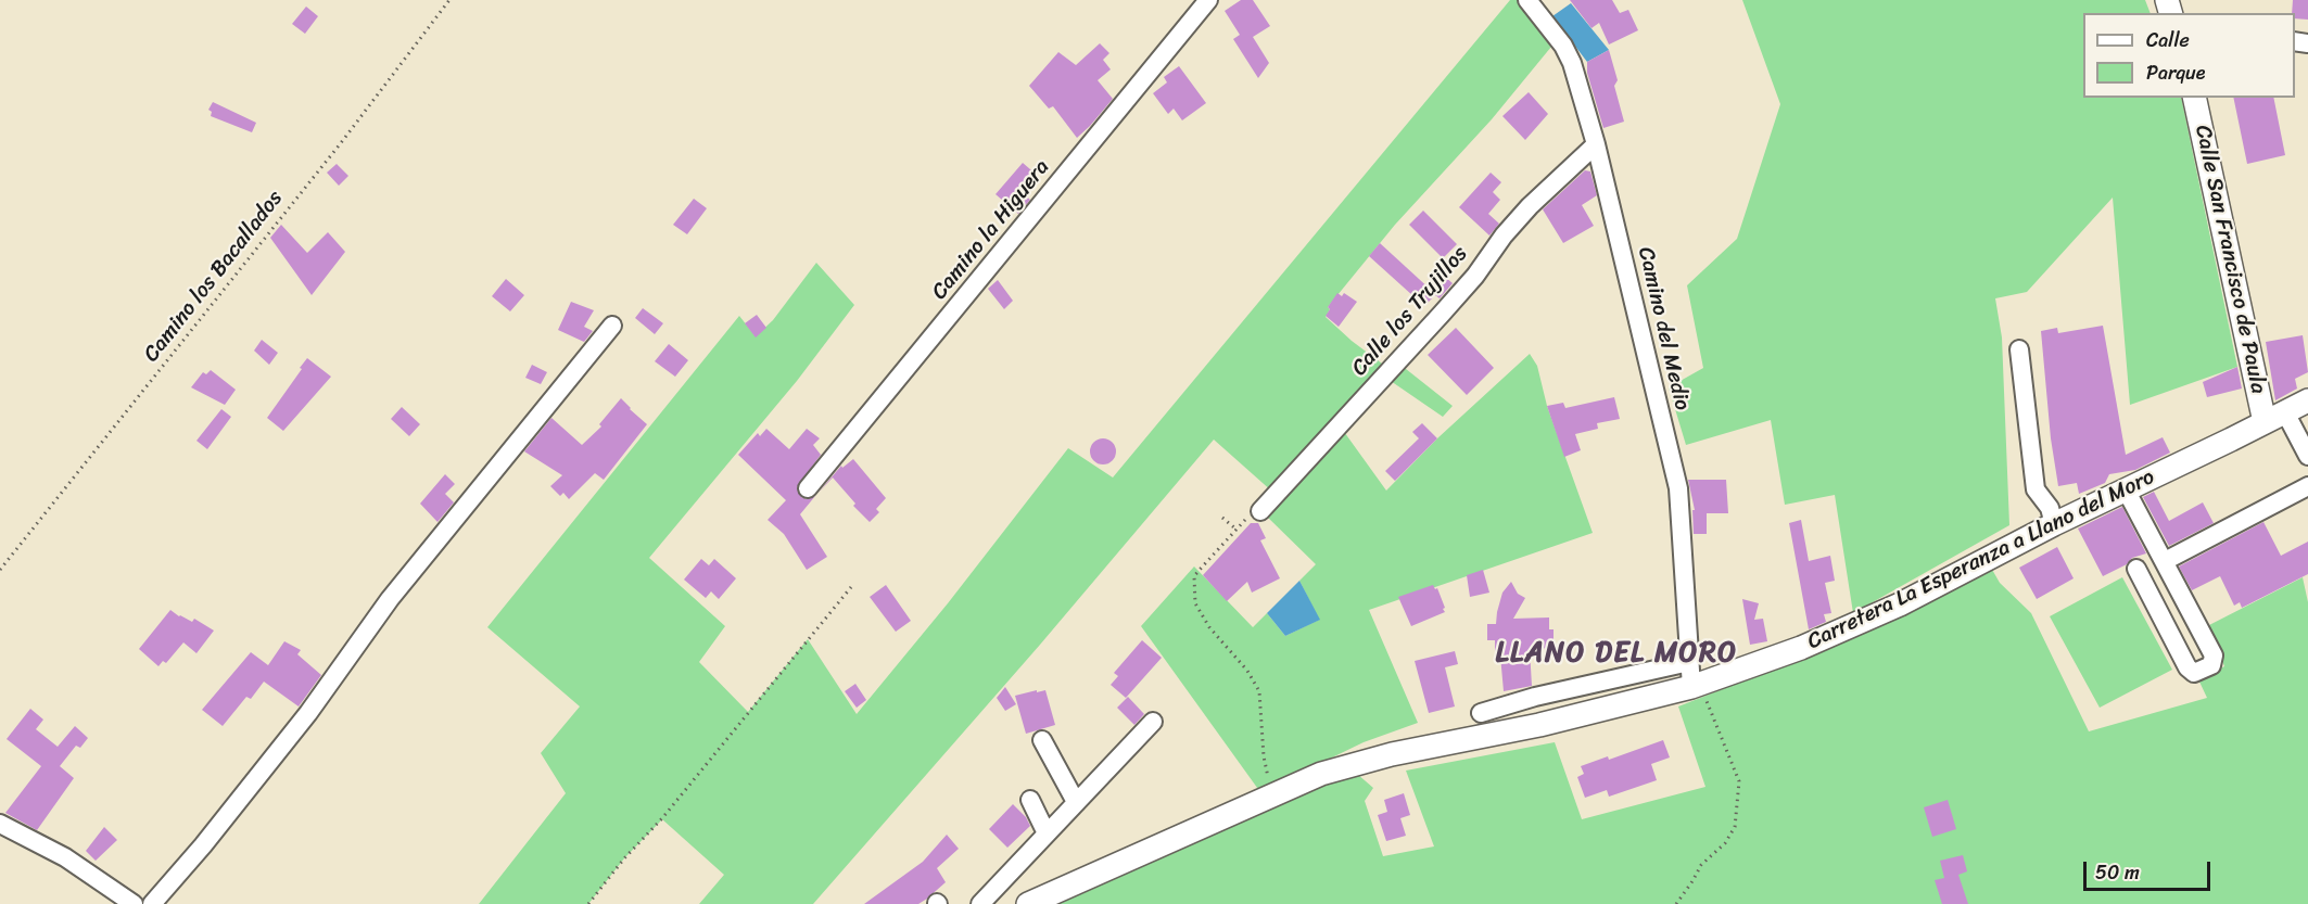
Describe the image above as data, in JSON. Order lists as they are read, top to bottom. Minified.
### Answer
{"streets":{"main road":["Calle San Francisco de Paula","Carretera La Esperanza a Llano del Moro"],"street":["Camino la Higuera","Calle los Trujillos","Camino del Medio"],"path":["Camino los Bacallados"]},"crossings":[["Calle San Francisco de Paula","Carretera La Esperanza a Llano del Moro"],["Calle los Trujillos","Camino del Medio"],["Camino del Medio","Carretera La Esperanza a Llano del Moro"]],"districts":["LLANO DEL MORO"],"legend":["Calle","Parque"],"scale_bar":"50 m"}
